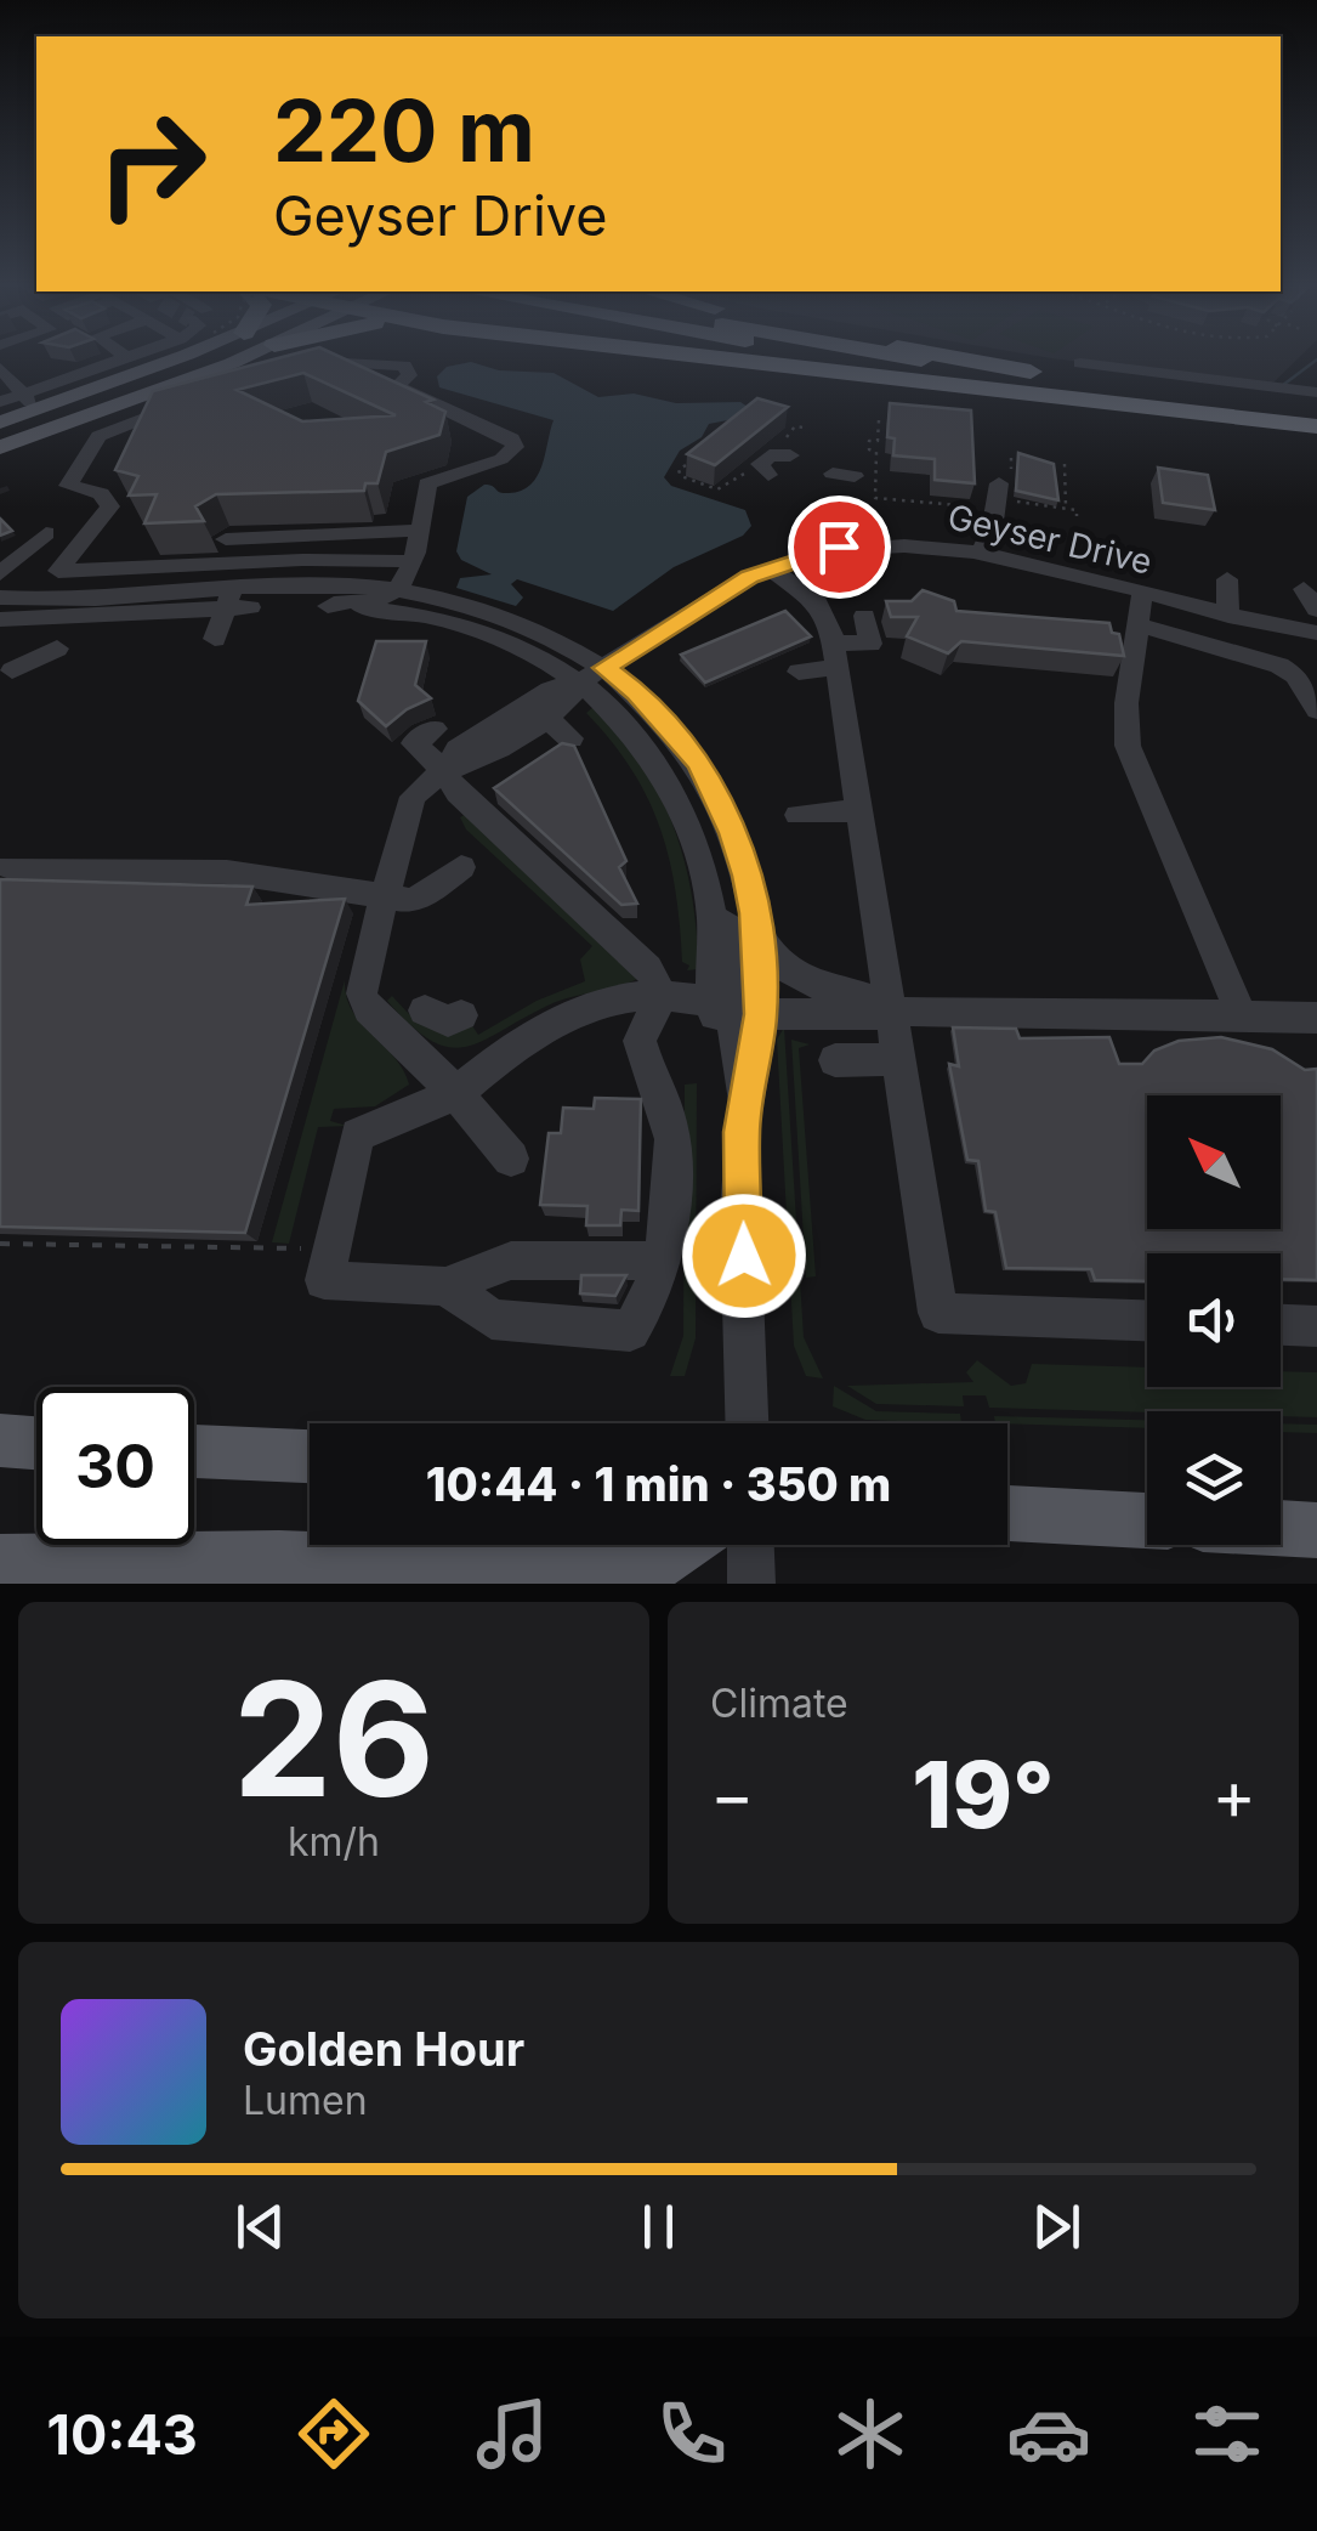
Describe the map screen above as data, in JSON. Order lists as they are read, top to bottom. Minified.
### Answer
{"streets":{"street":["Geyser Drive"]},"north":"top left","page":{"turn":["220 m","Geyser Drive"],"limit":"30","trip":"10:44 · 1 min · 350 m","tile":[["26","km/h"],"Climate"],"heat":["−","19°","+"],"song":["Golden Hour","Lumen"],"tabs":"10:43"}}
